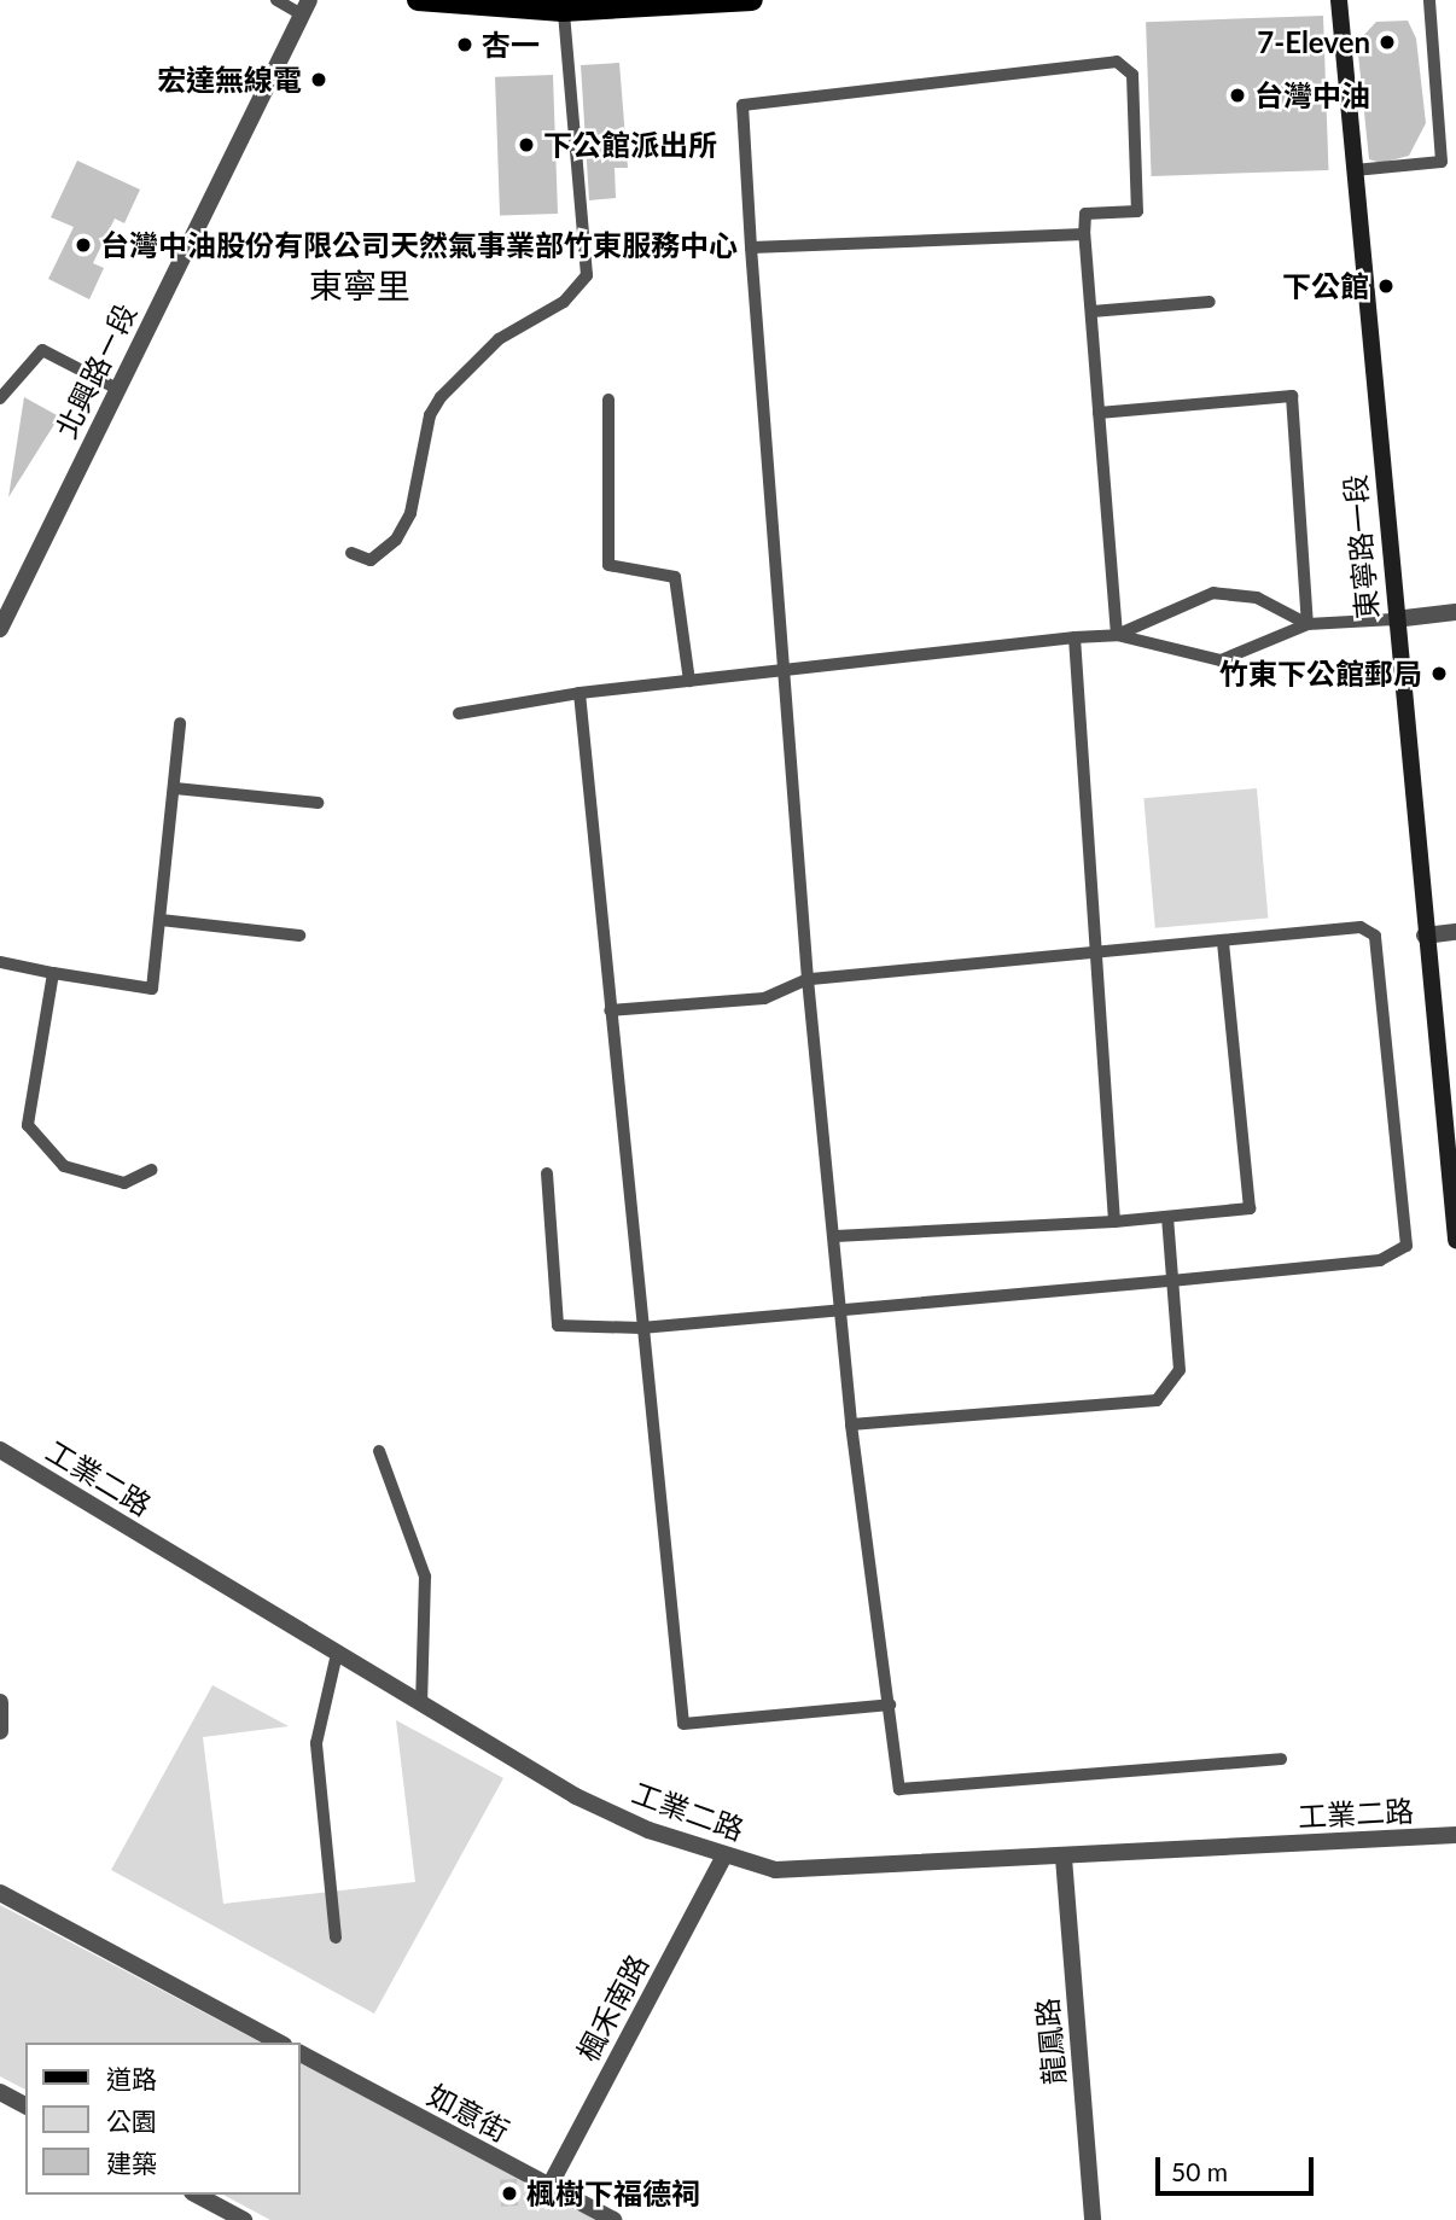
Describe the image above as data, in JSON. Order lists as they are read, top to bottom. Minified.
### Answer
{"streets":{"main road":["東寧路一段"],"street":["北興路ㄧ段","工業二路","楓禾南路","龍鳳路","如意街"]},"crossings":[["工業二路","楓禾南路"],["工業二路","龍鳳路"],["楓禾南路","如意街"]],"districts":["東寧里"],"places":["7-Eleven","杏一","宏達無線電","台灣中油","下公館派出所","台灣中油股份有限公司天然氣事業部竹東服務中心","下公館","竹東下公館郵局","楓樹下福德祠"],"legend":["道路","公園","建築"],"scale_bar":"50 m"}
